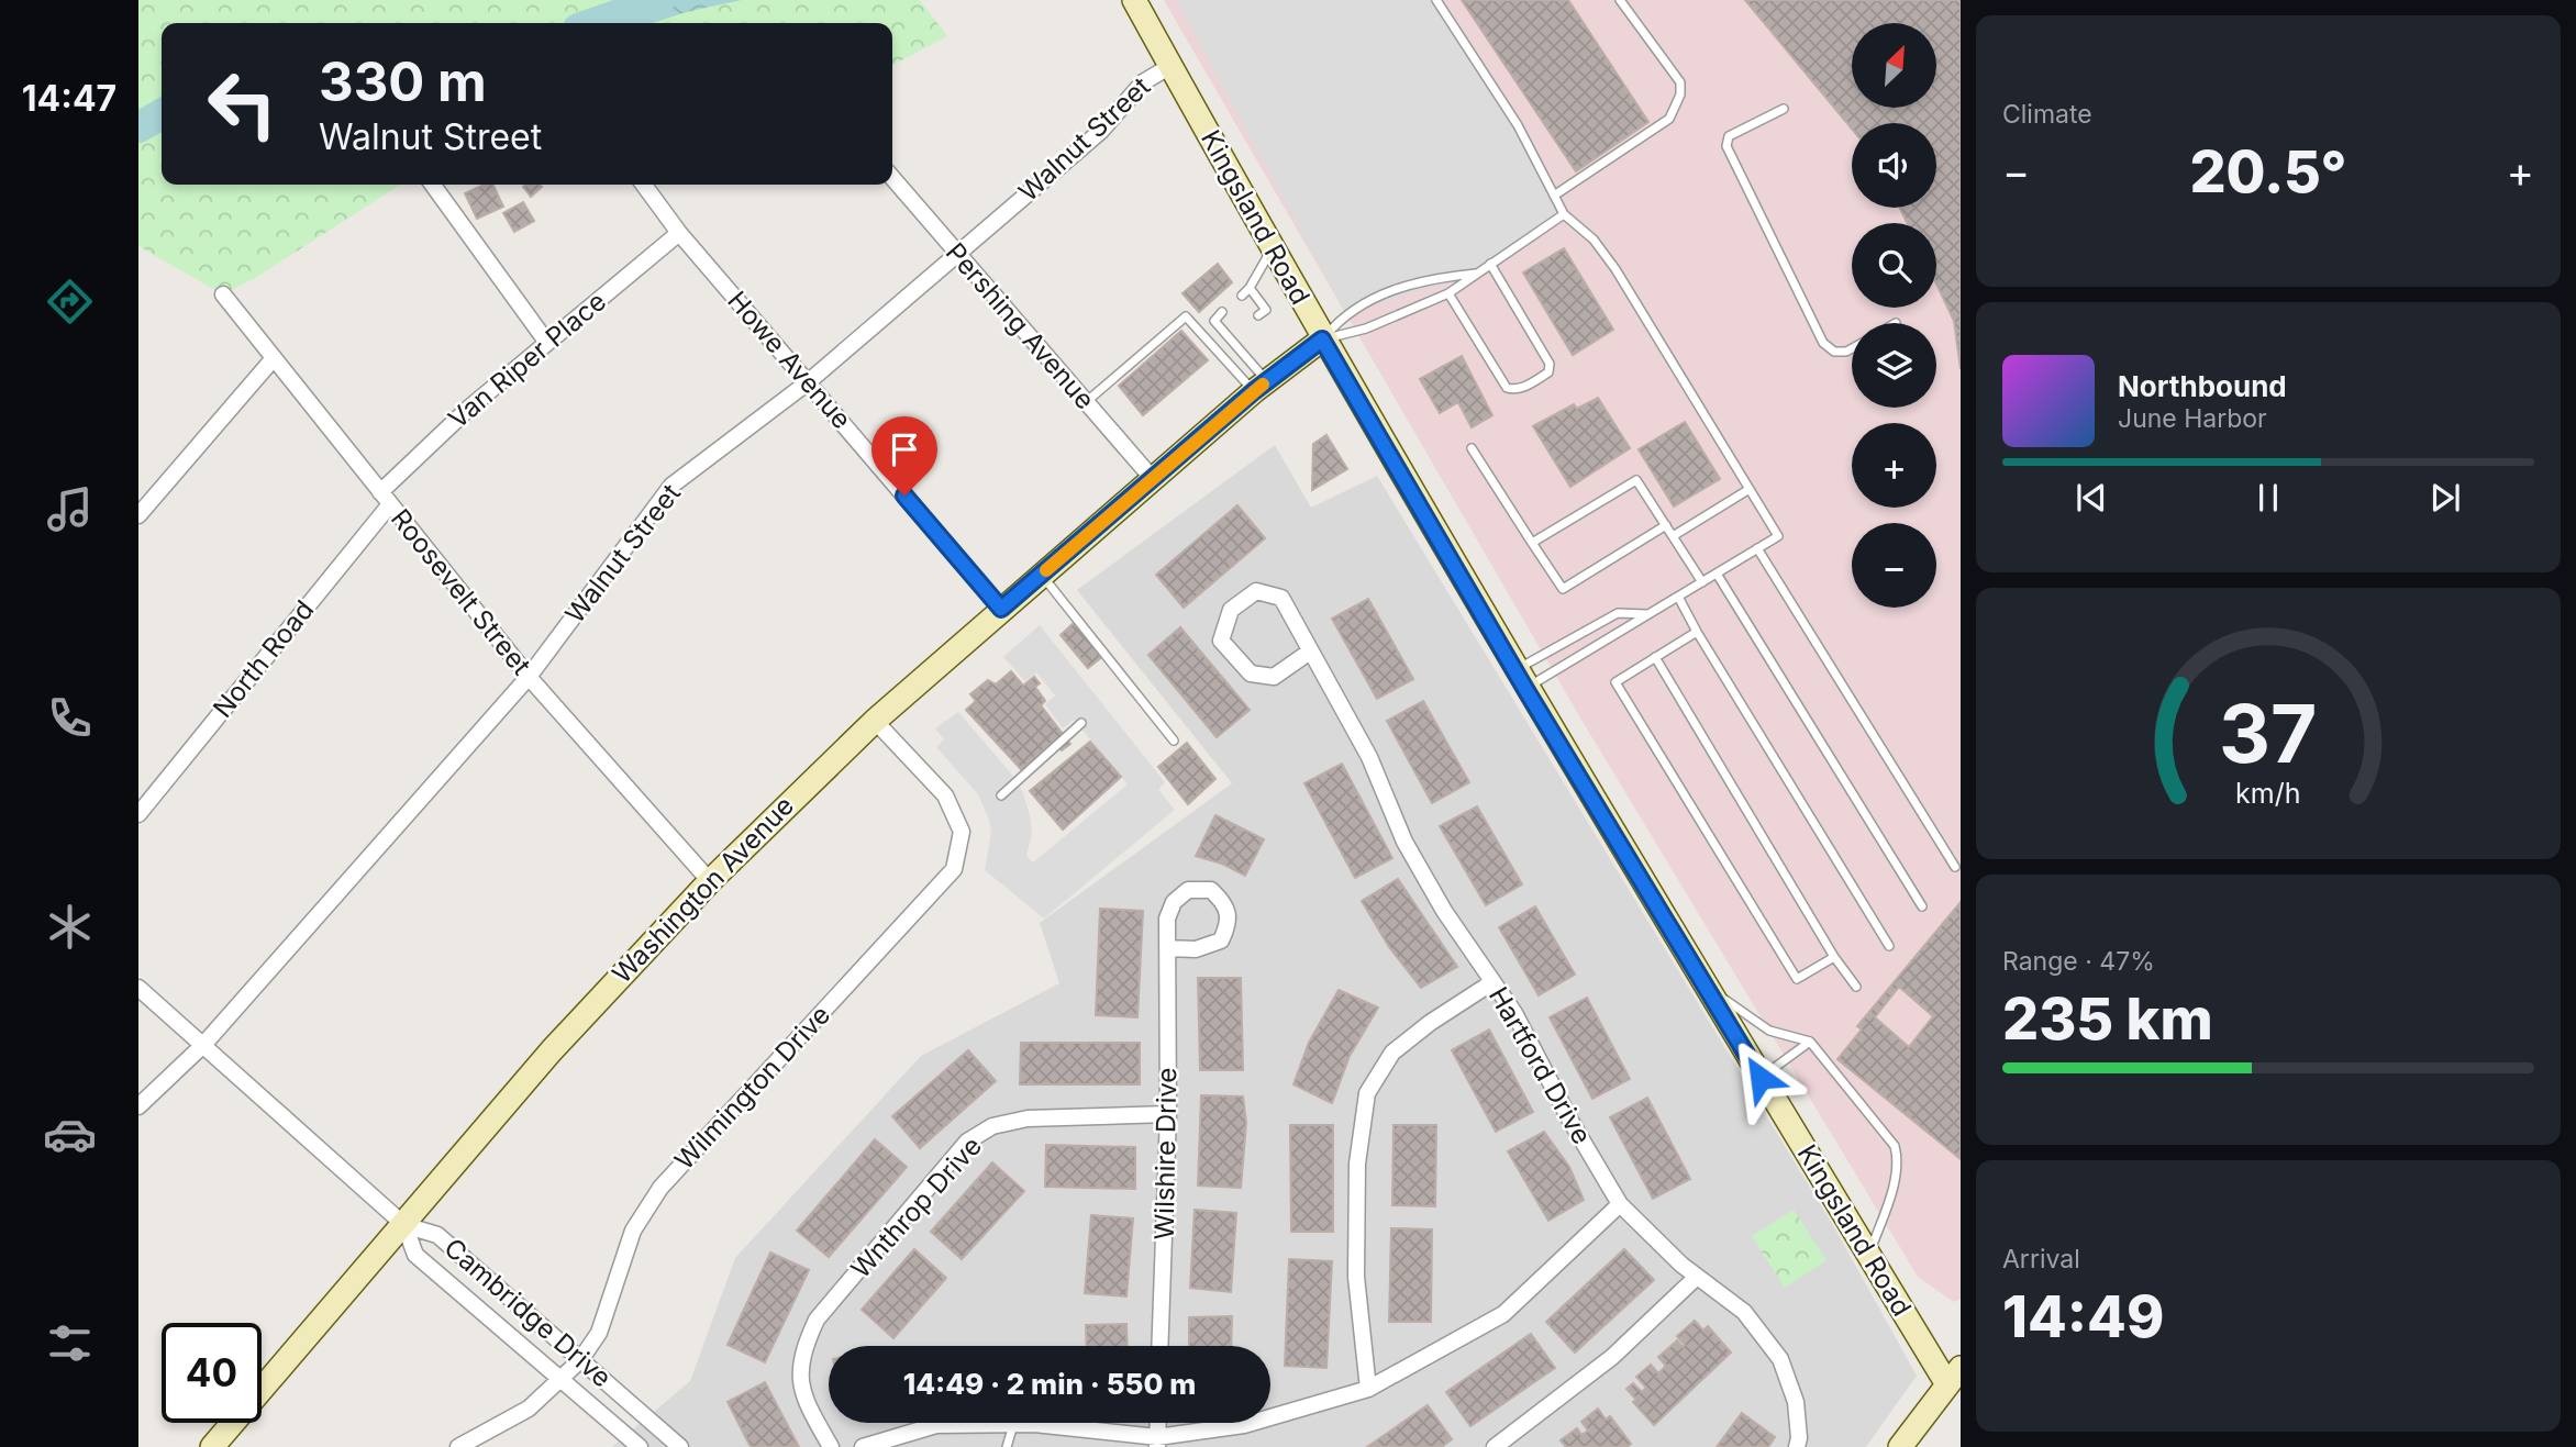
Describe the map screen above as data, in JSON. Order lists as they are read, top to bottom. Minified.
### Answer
{"streets":{"main road":["Kingsland Road","Washington Avenue"],"street":["Walnut Street","Pershing Avenue","Van Riper Place","Howe Avenue","Roosevelt Street","North Road","Hartford Drive","Wilmington Drive","Wilshire Drive","Wnthrop Drive","Cambridge Drive"]},"crossings":[["Walnut Street","Kingsland Road"],["Walnut Street","Pershing Avenue"],["Walnut Street","Howe Avenue"],["Walnut Street","Roosevelt Street"],["Pershing Avenue","Washington Avenue"],["Van Riper Place","Howe Avenue"],["Van Riper Place","Roosevelt Street"],["Van Riper Place","North Road"],["Howe Avenue","Washington Avenue"],["Roosevelt Street","North Road"],["Roosevelt Street","Washington Avenue"],["Washington Avenue","Wilmington Drive"],["Washington Avenue","Cambridge Drive"],["Wilmington Drive","Cambridge Drive"],["Wilshire Drive","Wnthrop Drive"]],"north":"top right","page":{"tabs":"14:47","tile":["Climate",["Range · 47%","235 km"],["Arrival","14:49"]],"map_buttons":["+","−"],"turn":["330 m","Walnut Street"],"heat":["−","20.5°","+"],"song":["Northbound","June Harbor"],"limit":"40","trip":"14:49 · 2 min · 550 m","gauge":["37","km/h"]}}
